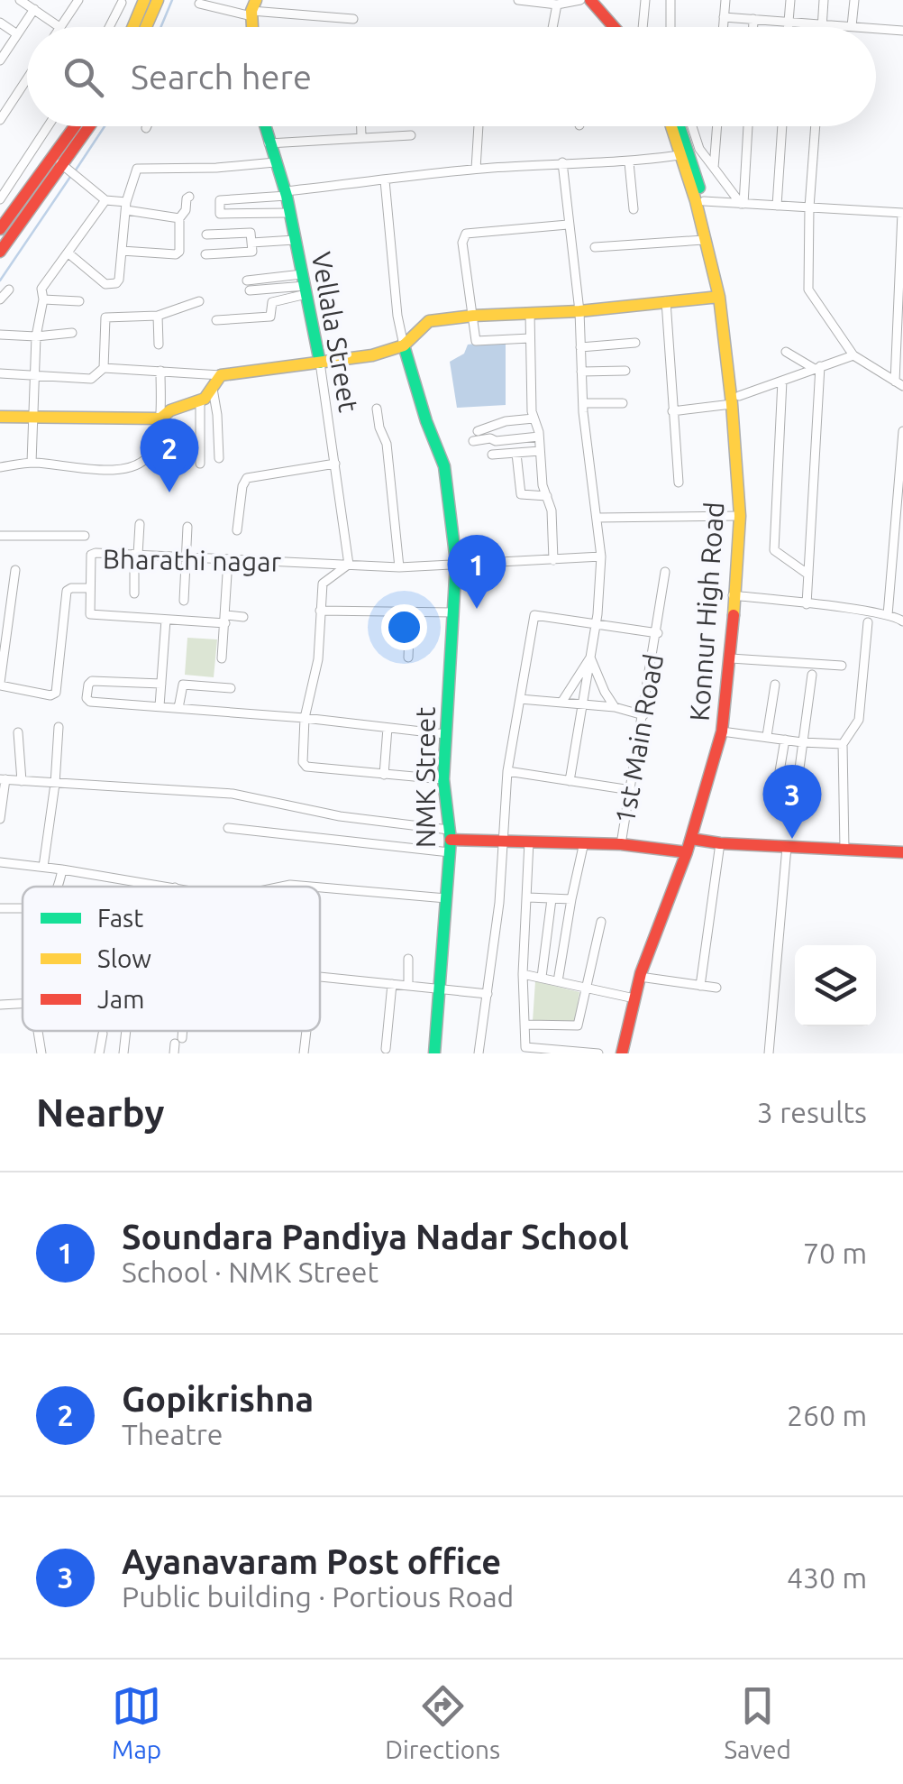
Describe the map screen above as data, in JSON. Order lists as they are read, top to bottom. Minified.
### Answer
{"streets":{"main road":["Vellala Street","Konnur High Road","NMK Street"],"street":["Bharathi nagar","1st Main Road"]},"crossings":[["Vellala Street","Bharathi nagar"],["Bharathi nagar","NMK Street"]],"legend":["Fast","Slow","Jam"],"page":{"search":"Search here","pins":["2","1","3"],"heading":["Nearby","3 results"],"list":[{"mark":"1","name":"Soundara Pandiya Nadar School","note":"School · NMK Street","value":"70 m"},{"mark":"2","name":"Gopikrishna","note":"Theatre","value":"260 m"},{"mark":"3","name":"Ayanavaram Post office","note":"Public building · Portious Road","value":"430 m"}],"nav":["Map","Directions","Saved"]}}
